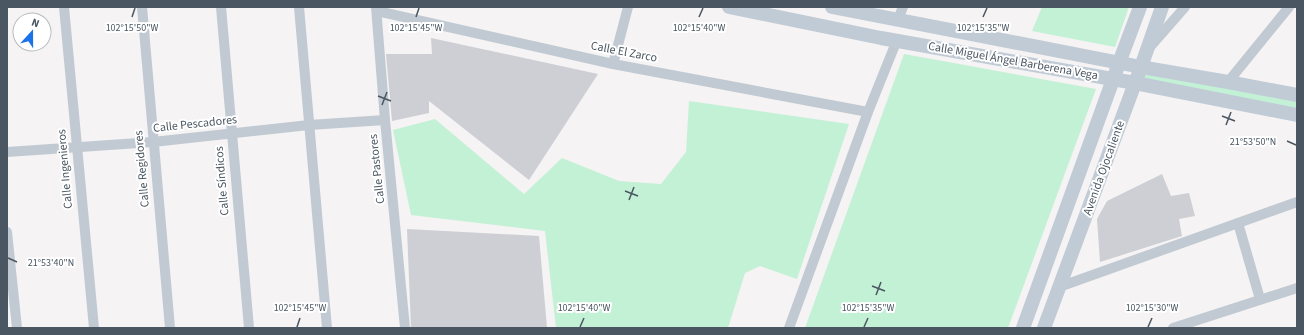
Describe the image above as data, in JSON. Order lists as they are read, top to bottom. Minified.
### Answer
{"streets":{"street":["Calle El Zarco","Calle Miguel Ángel Barberena Vega","Calle Pescadores","Avenida Ojocaliente","Calle Ingenieros","Calle Regidores","Calle Pastores","Calle Síndicos"]},"crossings":[["Calle El Zarco","Calle Pastores"],["Calle Miguel Ángel Barberena Vega","Avenida Ojocaliente"],["Calle Pescadores","Calle Ingenieros"],["Calle Pescadores","Calle Regidores"],["Calle Pescadores","Calle Pastores"],["Calle Pescadores","Calle Síndicos"]],"north":"top","coordinates":["102°15'50\"W","102°15'45\"W","102°15'40\"W","102°15'35\"W","21°53'50\"N","21°53'40\"N","102°15'30\"W"]}
